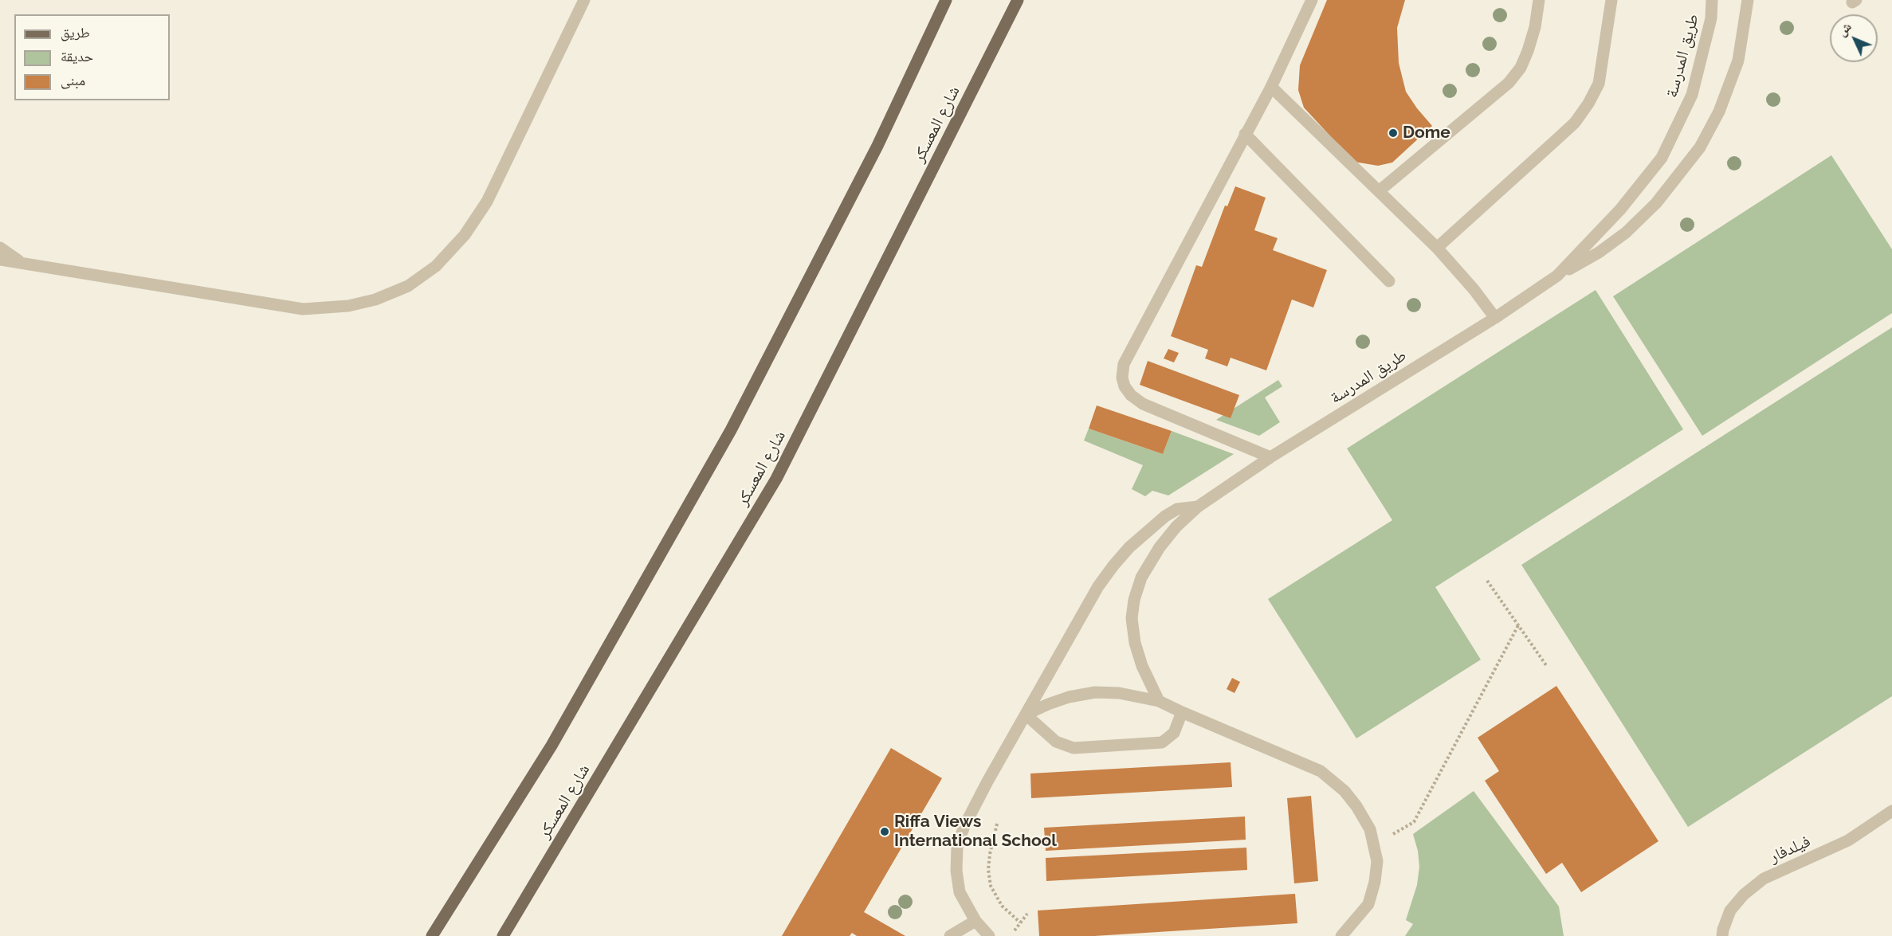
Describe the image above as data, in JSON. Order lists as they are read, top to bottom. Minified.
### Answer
{"streets":{"main road":["شارع المعسكر"],"street":["طريق المدرسة","فيلدفار"]},"places":["Dome","Riffa Views International School"],"legend":["طريق","حديقة","مبنى"],"north":"top left"}
